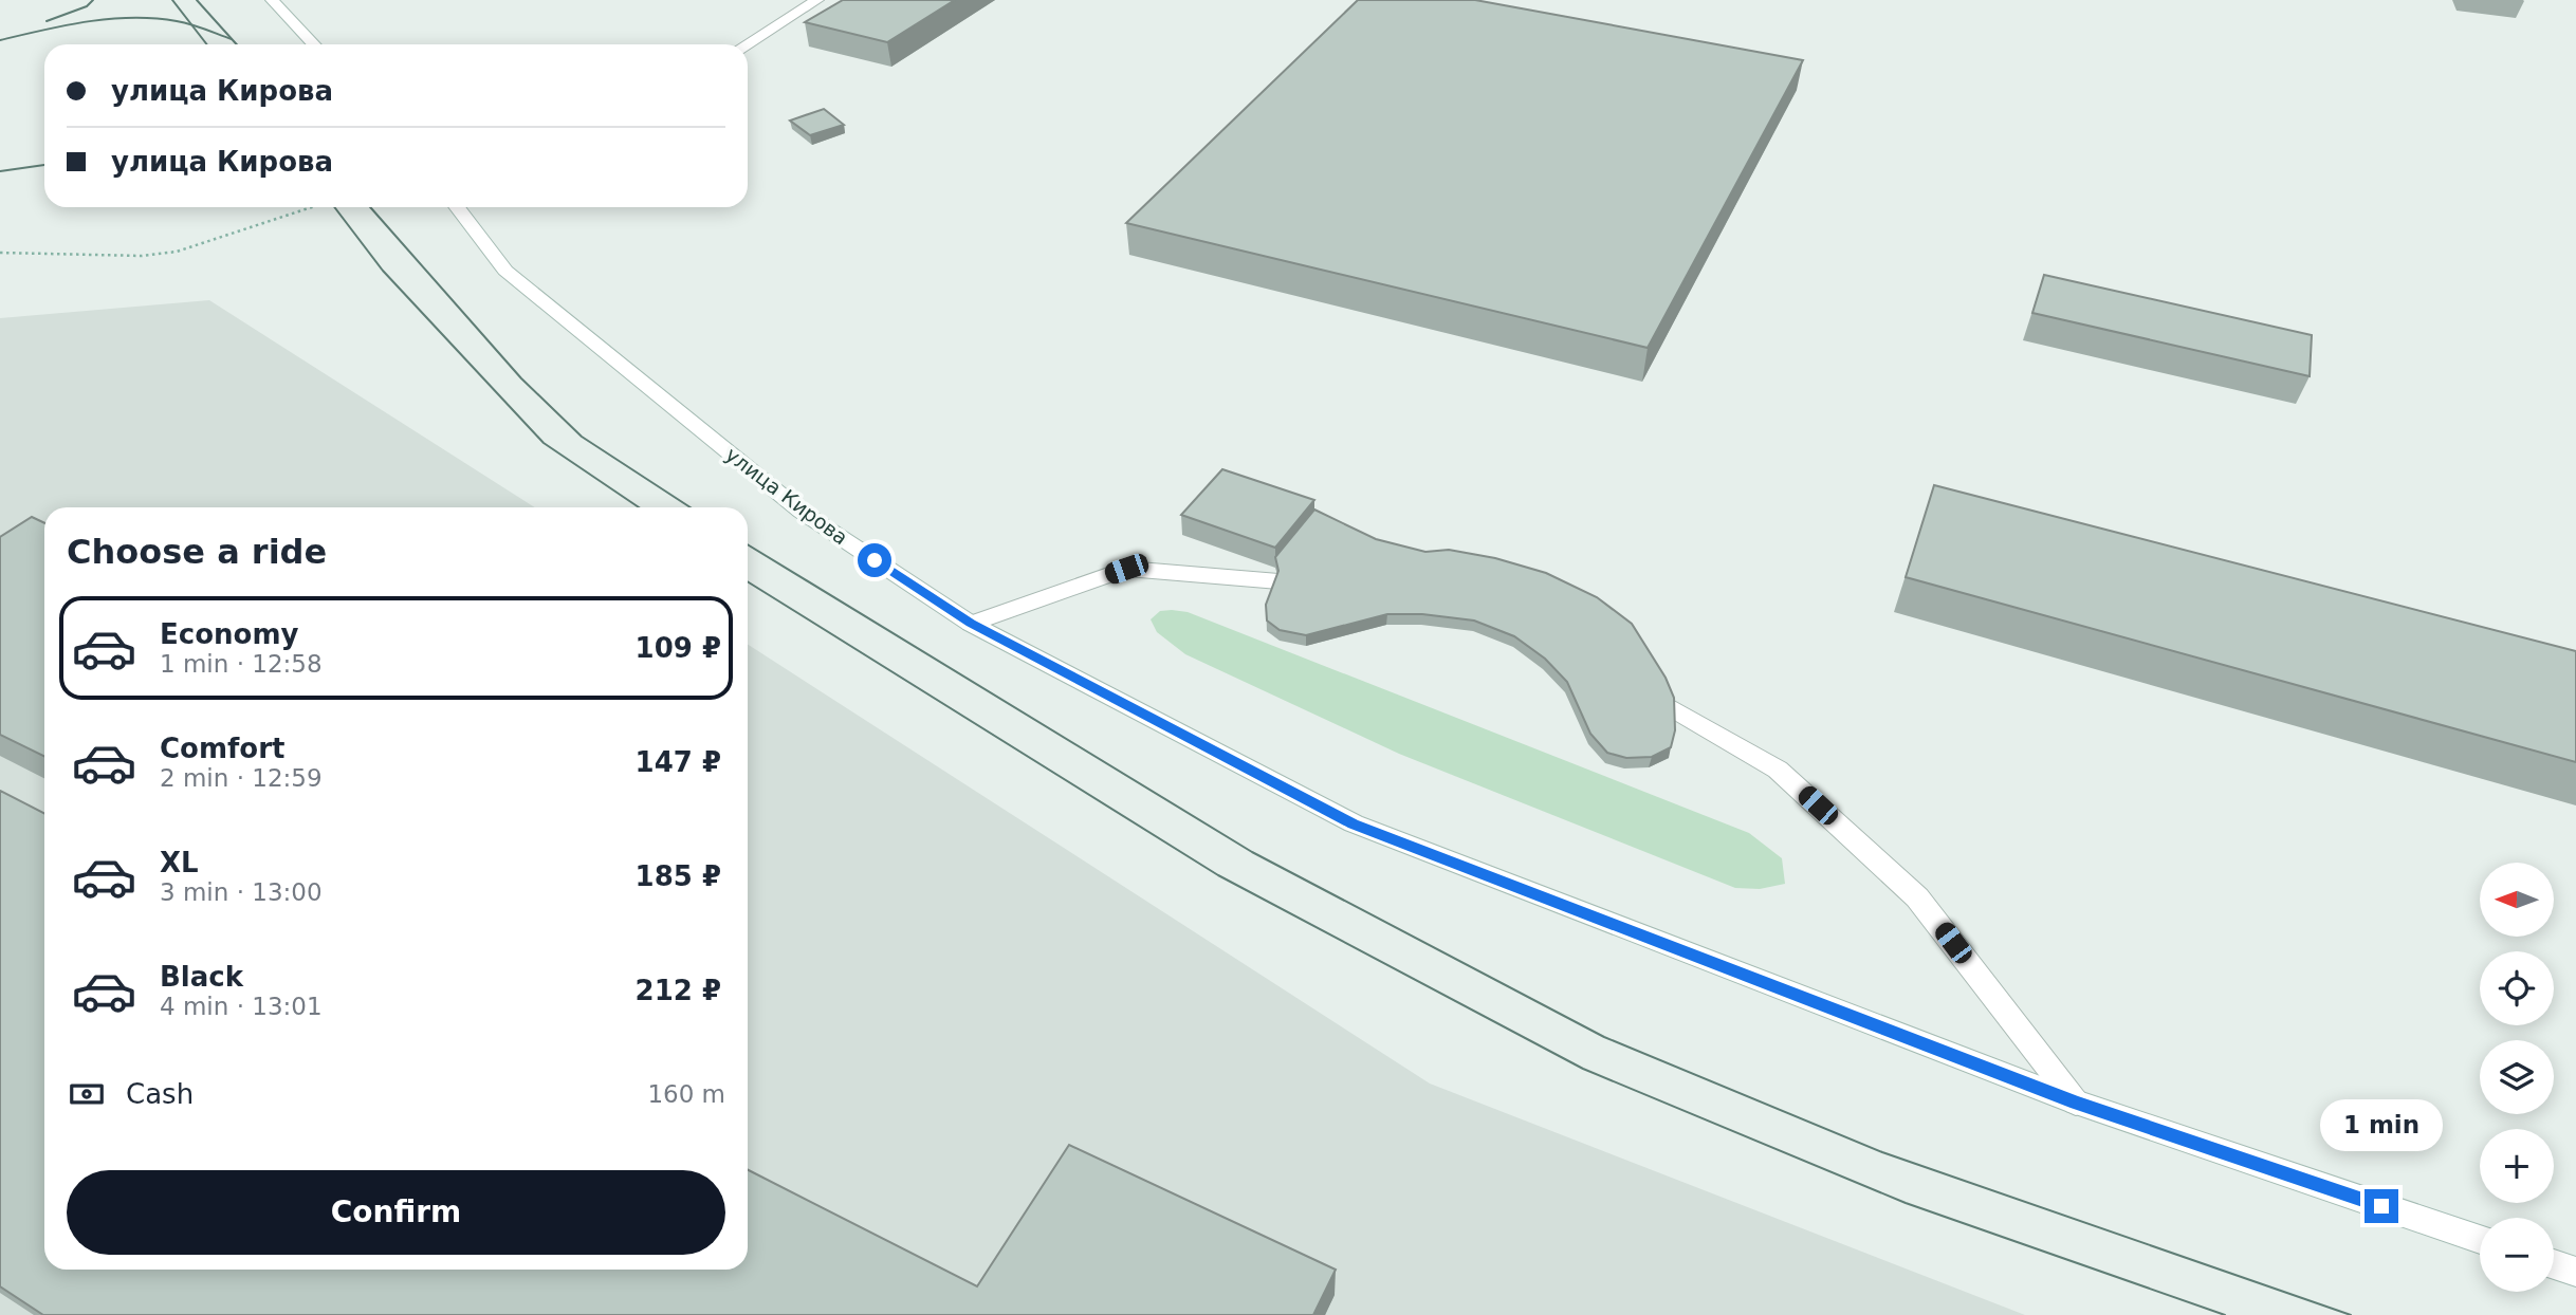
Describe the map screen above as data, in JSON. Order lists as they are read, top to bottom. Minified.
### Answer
{"streets":{"main road":["улица Кирова"]},"north":"left","page":{"banner":["улица Кирова","улица Кирова"],"heading":"Choose a ride","list":[{"name":"Economy","note":"1 min · 12:58","value":"109 ₽"},{"name":"Comfort","note":"2 min · 12:59","value":"147 ₽"},{"name":"XL","note":"3 min · 13:00","value":"185 ₽"},{"name":"Black","note":"4 min · 13:01","value":"212 ₽"}],"map_buttons":["+","−"],"pay":["Cash","160 m"],"bubble":"1 min","buttons":"Confirm"}}
